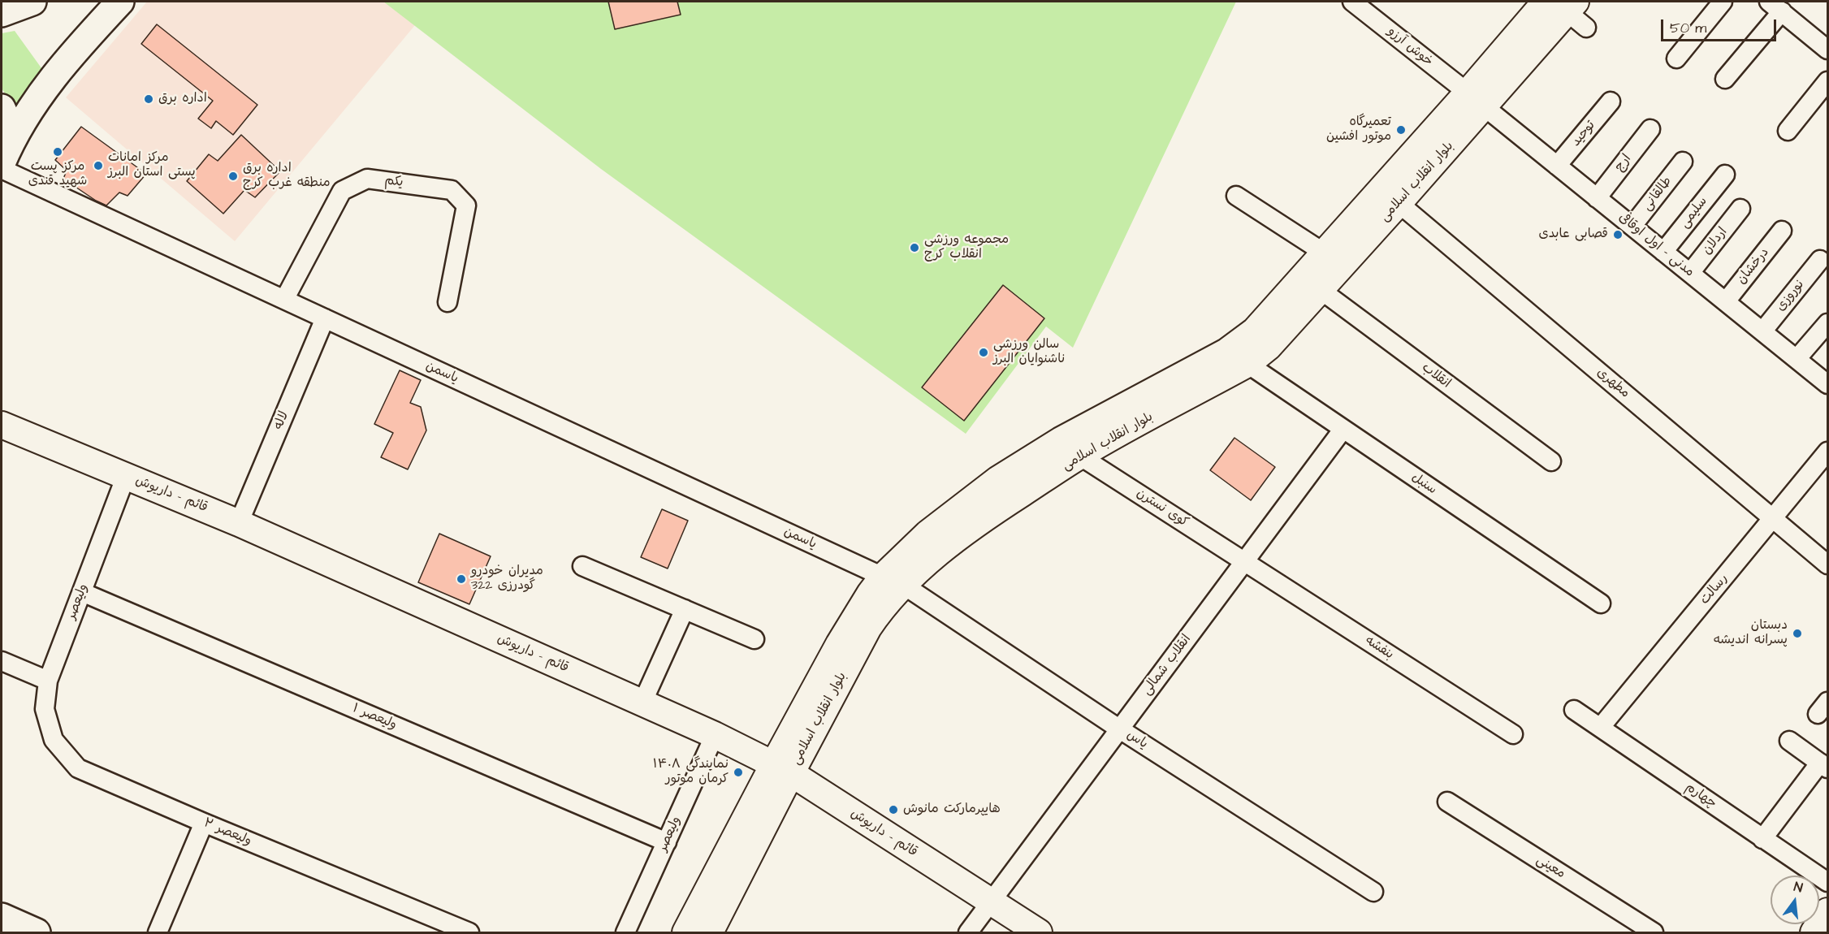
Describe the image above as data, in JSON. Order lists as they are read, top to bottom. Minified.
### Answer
{"streets":{"main road":["بلوار انقلاب اسلامی","قائم - داریوش"],"street":["خوش آرزو","توحید","ارج","یکم","طالقانی","سلیمی","اردلان","مدنی - اول اوقافی","درخشان","نوروزی","یاسمن","انقلاب","مطهری","لاله","سنبل","کوی نسترن","رسالت","ولیعصر","بنفشه","انقلاب شمالی","ولیعصر ۱","یاس","چهارم","ولیعصر ۲","معینی"]},"crossings":[["خوش آرزو","بلوار انقلاب اسلامی"],["خوش آرزو","مدنی - اول اوقافی"],["توحید","مدنی - اول اوقافی"],["ارج","مدنی - اول اوقافی"],["یکم","یاسمن"],["بلوار انقلاب اسلامی","مدنی - اول اوقافی"],["بلوار انقلاب اسلامی","یاسمن"],["بلوار انقلاب اسلامی","انقلاب"],["بلوار انقلاب اسلامی","مطهری"],["بلوار انقلاب اسلامی","سنبل"],["بلوار انقلاب اسلامی","قائم - داریوش"],["بلوار انقلاب اسلامی","کوی نسترن"],["بلوار انقلاب اسلامی","یاس"],["طالقانی","مدنی - اول اوقافی"],["سلیمی","مدنی - اول اوقافی"],["اردلان","مدنی - اول اوقافی"],["مدنی - اول اوقافی","درخشان"],["مدنی - اول اوقافی","نوروزی"],["یاسمن","لاله"],["یاسمن","یاس"],["مطهری","رسالت"],["لاله","قائم - داریوش"],["سنبل","انقلاب شمالی"],["قائم - داریوش","ولیعصر"],["قائم - داریوش","انقلاب شمالی"],["کوی نسترن","بنفشه"],["کوی نسترن","انقلاب شمالی"],["رسالت","چهارم"],["ولیعصر","ولیعصر ۱"],["ولیعصر","ولیعصر ۲"],["بنفشه","انقلاب شمالی"],["انقلاب شمالی","یاس"]],"places":["اداره برق","تعمیرگاه موتور افشین","مرکز پست شهید قندی","مرکز امانات پستی استان البرز","اداره برق منطقه غرب کرج","قصابی عابدی","مجموعه ورزشی انقلاب کرج","سالن ورزشی ناشنوایان البرز","مدیران خودرو گودرزی 322","دبستان پسرانه اندیشه","نمایندگی ۱۴۰۸ کرمان موتور","هایپرمارکت مانوش"],"scale_bar":"50 m","north":"top"}
